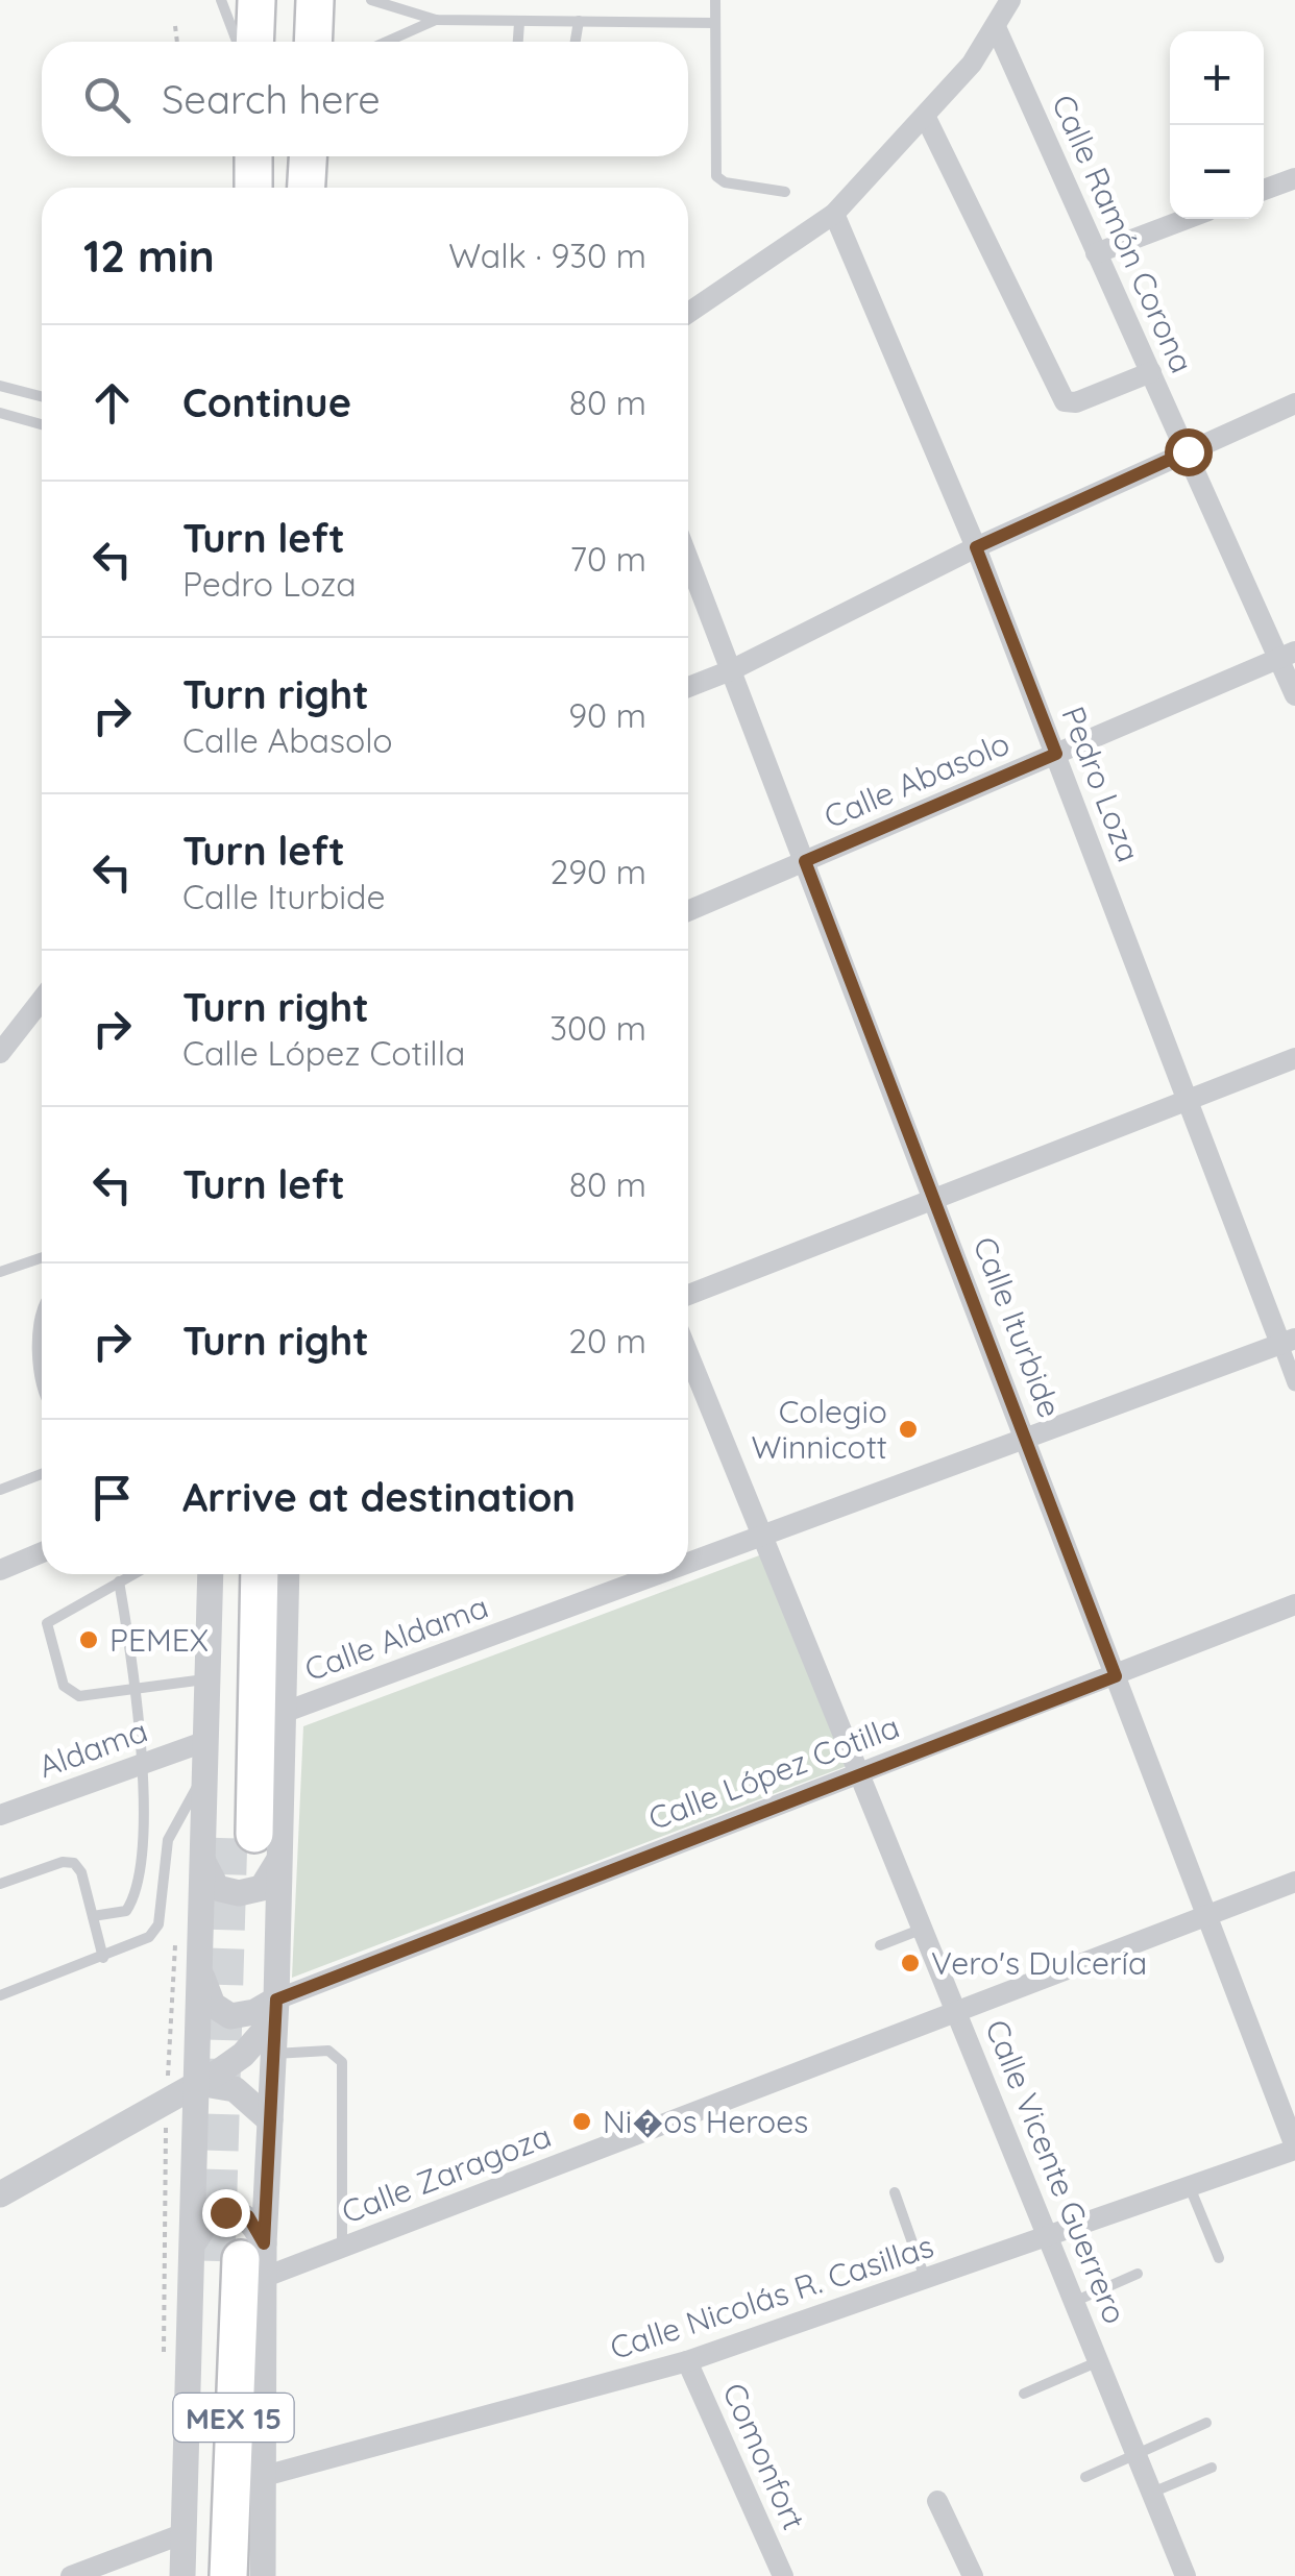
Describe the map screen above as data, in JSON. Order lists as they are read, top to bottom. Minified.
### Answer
{"streets":{"highway":["MEX 15"],"street":["Calle Ramón Corona","Calle Abasolo","Pedro Loza","Calle Iturbide","Calle Aldama","Aldama","Calle López Cotilla","Calle Vicente Guerrero","Calle Zaragoza","Calle Nicolás R. Casillas","Comonfort"]},"crossings":[["Calle Ramón Corona","Calle Abasolo"],["Calle Abasolo","Pedro Loza"],["Calle Abasolo","Calle Iturbide"],["Pedro Loza","Calle Aldama"],["Calle Iturbide","Calle Aldama"],["Calle Iturbide","Calle López Cotilla"],["Calle Iturbide","Calle Zaragoza"],["Calle Iturbide","Calle Nicolás R. Casillas"],["Calle Aldama","Calle Vicente Guerrero"],["Calle López Cotilla","Calle Vicente Guerrero"],["Calle Vicente Guerrero","Calle Zaragoza"],["Calle Vicente Guerrero","Calle Nicolás R. Casillas"],["Calle Zaragoza","MEX 15"],["Calle Nicolás R. Casillas","Comonfort"]],"places":["Colegio Winnicott","PEMEX","Vero's Dulcería","Ni�os Heroes"],"page":{"map_buttons":["+","−"],"search":"Search here","heading":["12 min","Walk · 930 m"],"list":[["Continue","80 m"],["Turn left","Pedro Loza","70 m"],["Turn right","Calle Abasolo","90 m"],["Turn left","Calle Iturbide","290 m"],["Turn right","Calle López Cotilla","300 m"],["Turn left","80 m"],["Turn right","20 m"],"Arrive at destination"]}}
